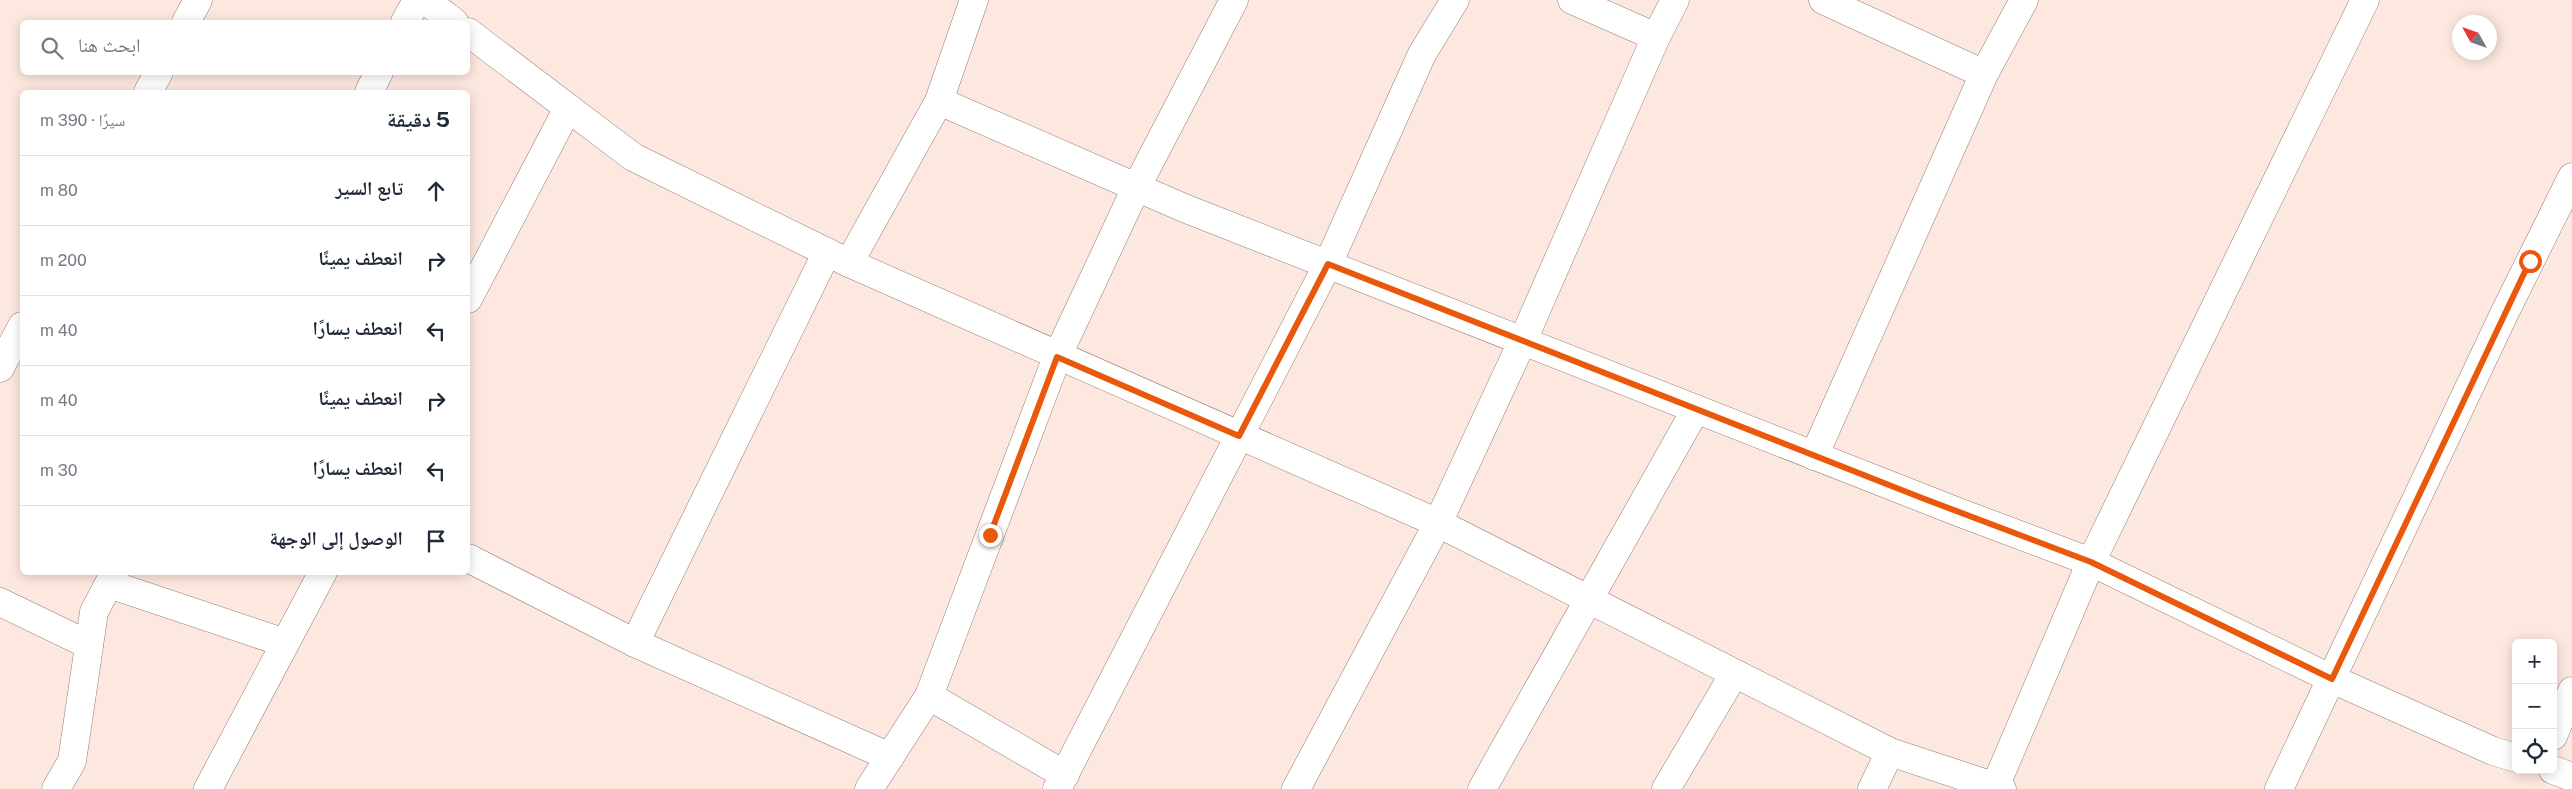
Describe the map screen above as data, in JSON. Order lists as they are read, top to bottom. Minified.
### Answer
{"north":"top left","page":{"search":"ابحث هنا","heading":["5 دقيقة","سيرًا · 390 m"],"list":[["تابع السير","80 m"],["انعطف يمينًا","200 m"],["انعطف يسارًا","40 m"],["انعطف يمينًا","40 m"],["انعطف يسارًا","30 m"],"الوصول إلى الوجهة"],"map_buttons":["+","−"]}}
